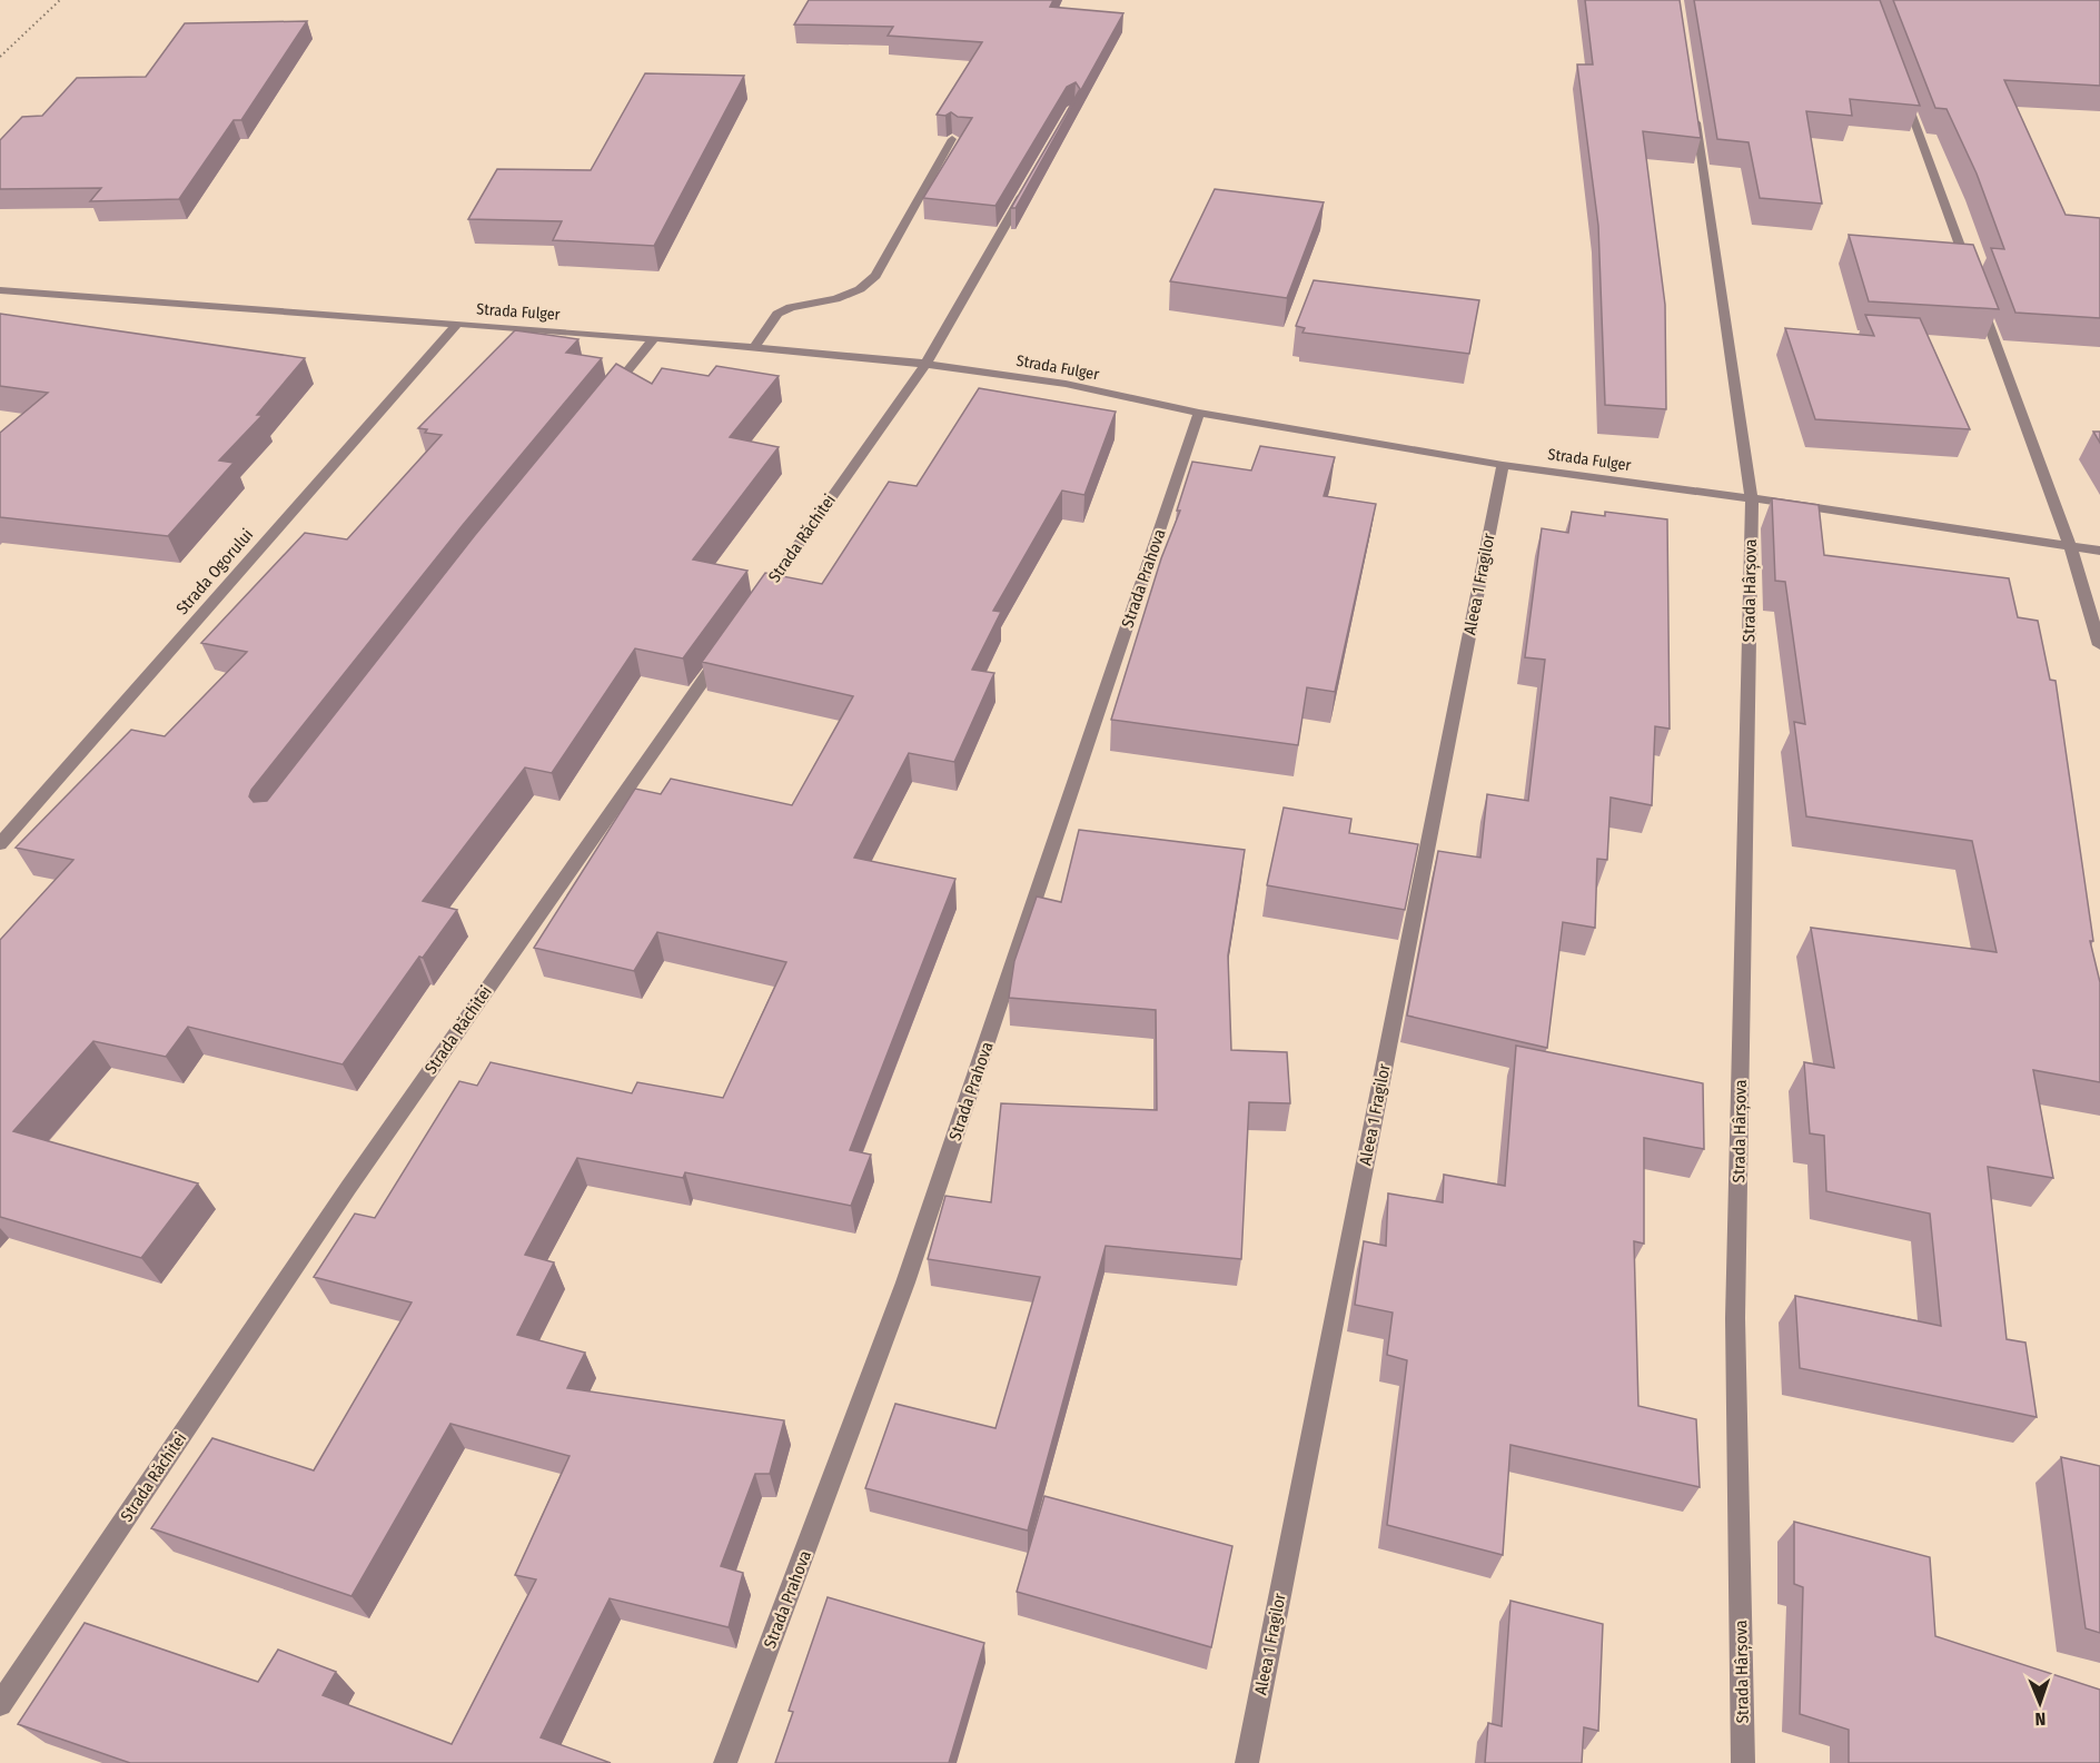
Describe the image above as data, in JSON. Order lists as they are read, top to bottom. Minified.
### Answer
{"streets":{"street":["Strada Fulger","Strada Răchitei","Strada Ogorului","Strada Prahova","Aleea 1 Fragilor","Strada Hârșova"]},"crossings":[["Strada Fulger","Strada Răchitei"],["Strada Fulger","Strada Ogorului"],["Strada Fulger","Strada Prahova"],["Strada Fulger","Aleea 1 Fragilor"],["Strada Fulger","Strada Hârșova"]],"north":"bottom"}
